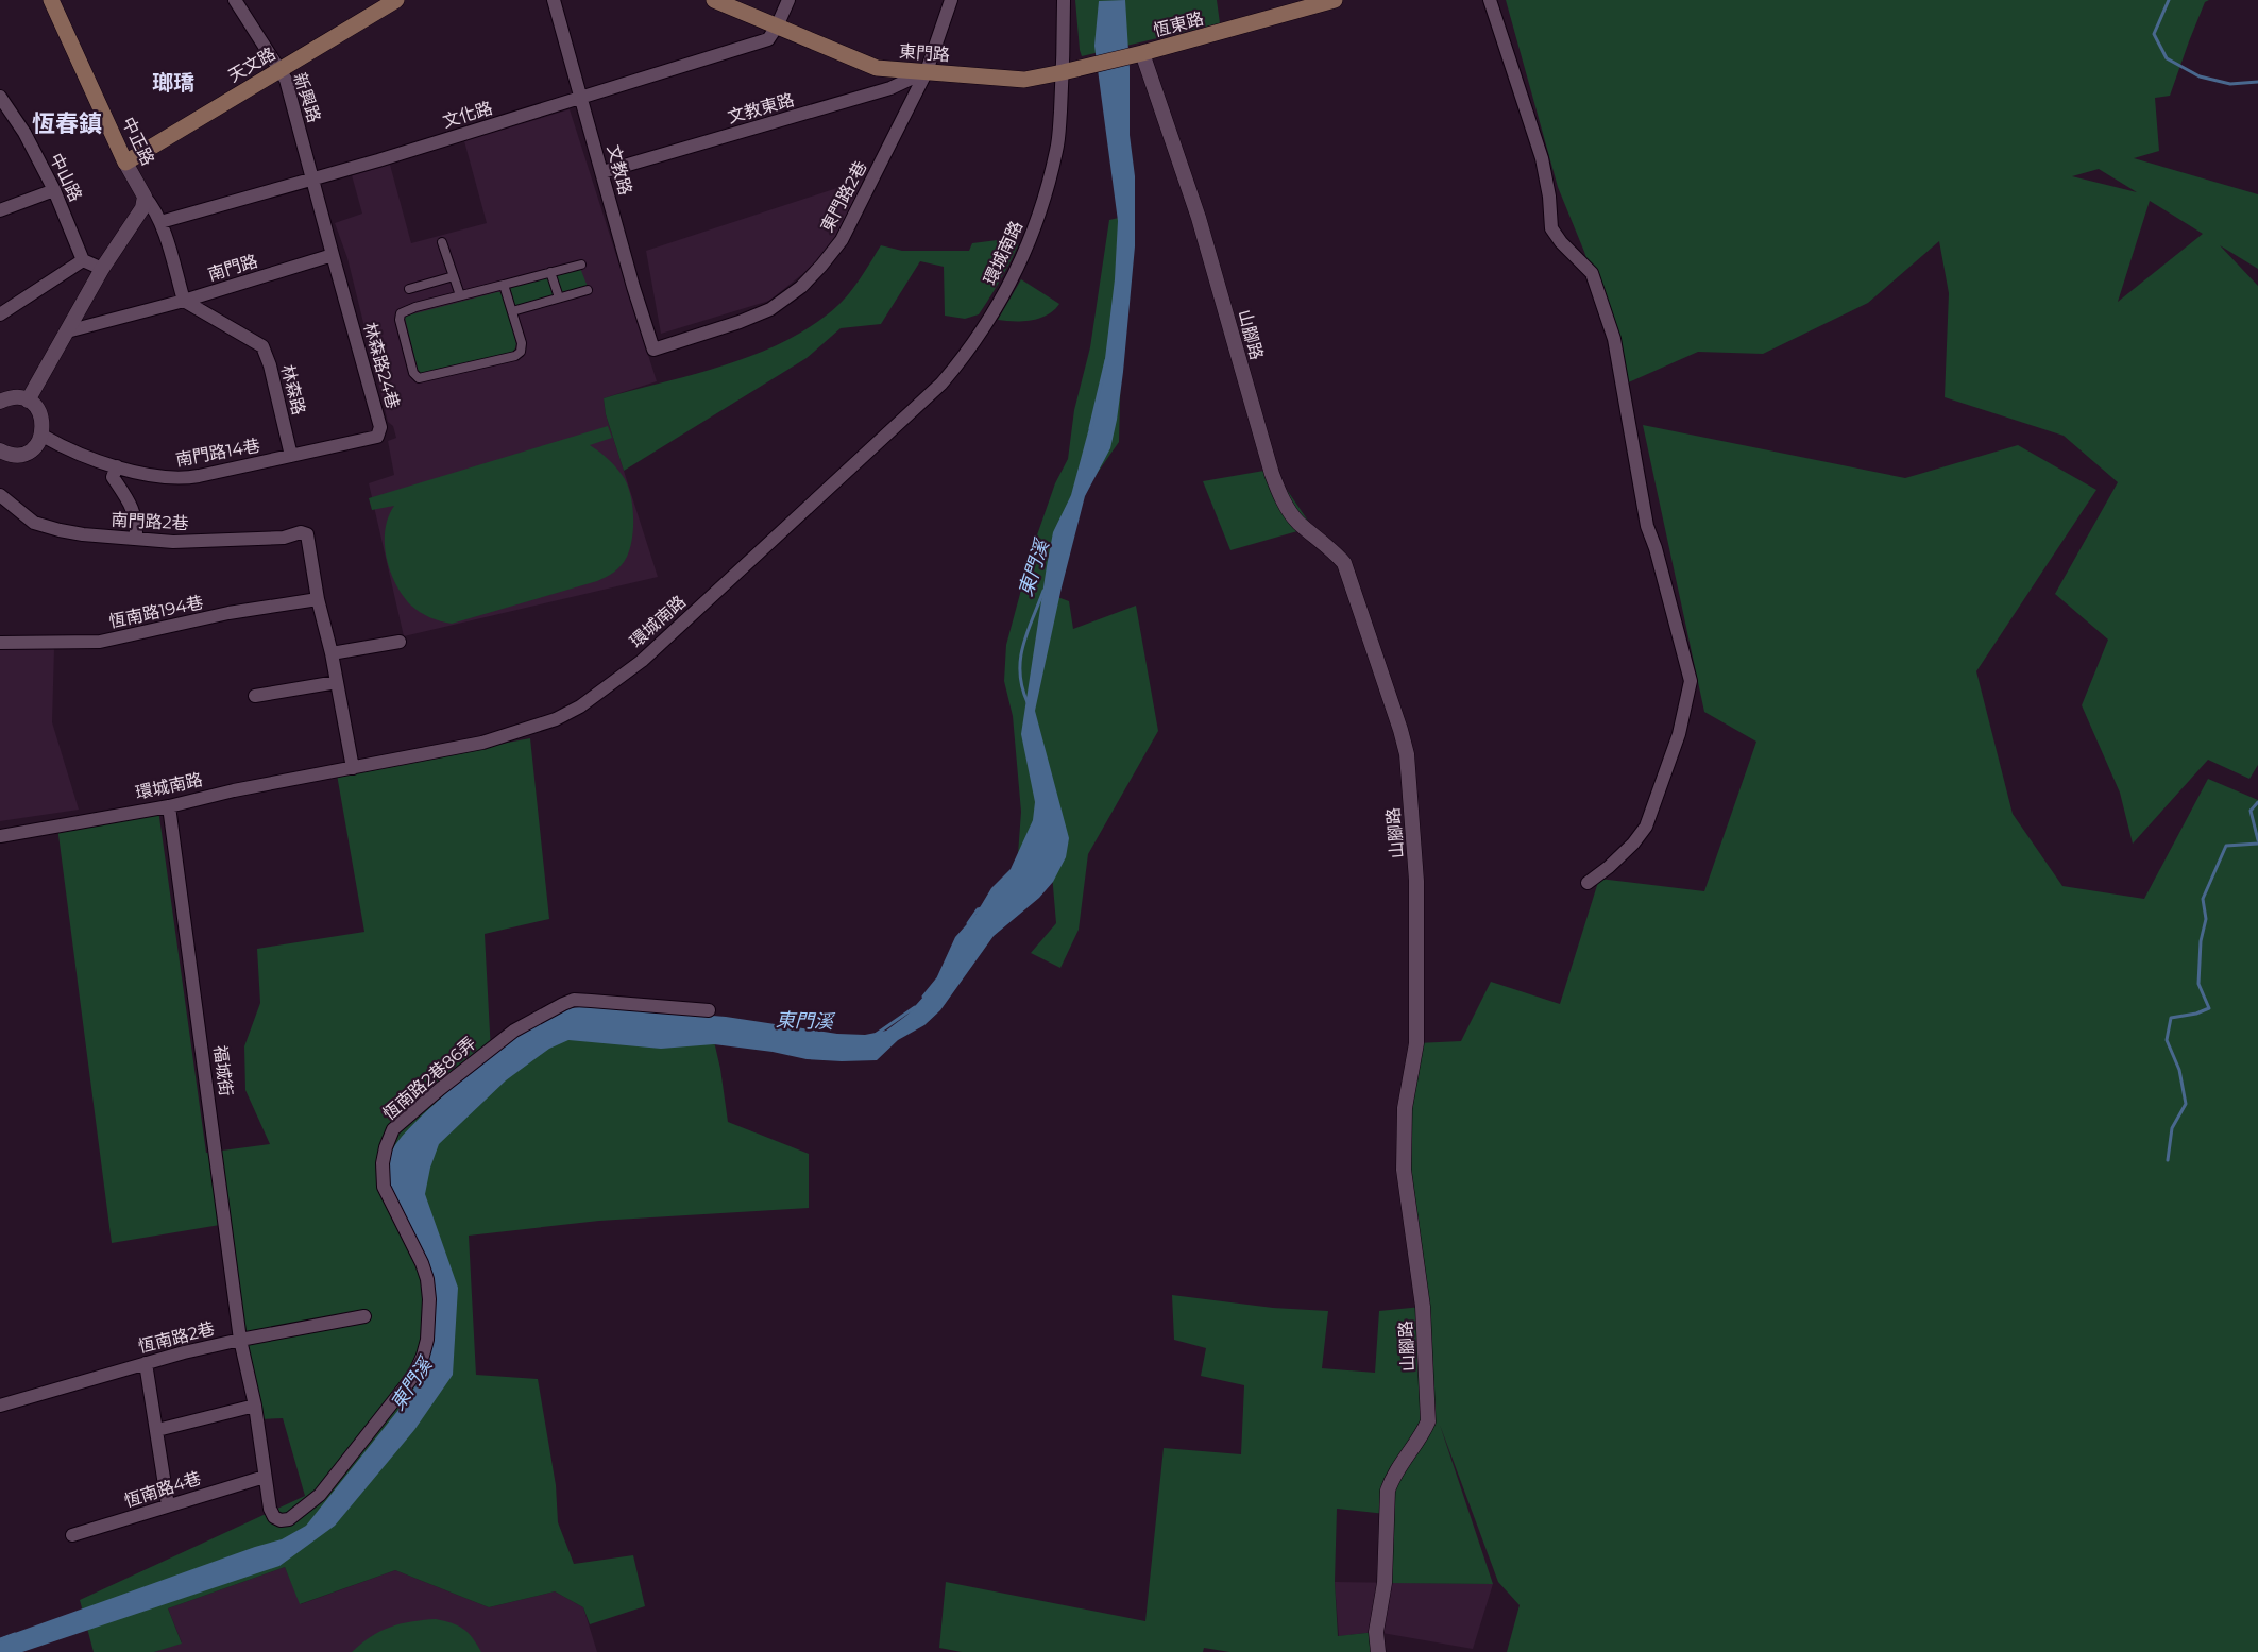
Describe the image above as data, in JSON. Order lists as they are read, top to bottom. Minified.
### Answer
{"streets":{"main road":["恆東路","東門路","天文路","中正路"],"street":["新興路","文教東路","文化路","文教路","中山路","東門路2巷","環城南路","南門路","山腳路","林森路24巷","林森路","南門路14巷","南門路2巷","恆南路194巷","福城街","恆南路2巷86弄","恆南路2巷","恆南路4巷"]},"crossings":[["恆東路","東門路"],["恆東路","山腳路"],["東門路","文教東路"],["東門路","文化路"],["東門路","東門路2巷"],["東門路","環城南路"],["東門路","山腳路"],["天文路","新興路"],["天文路","中正路"],["新興路","文化路"],["文教東路","文教路"],["文教東路","東門路2巷"],["文化路","中正路"],["文化路","文教路"],["中正路","南門路"],["中正路","林森路"],["文教路","東門路2巷"],["環城南路","福城街"],["南門路","林森路24巷"],["南門路","林森路"],["林森路24巷","林森路"],["林森路24巷","南門路14巷"],["林森路","南門路14巷"],["南門路2巷","恆南路194巷"],["福城街","恆南路2巷86弄"],["福城街","恆南路2巷"],["恆南路2巷86弄","恆南路2巷"],["恆南路2巷86弄","恆南路4巷"]],"districts":["瑯𤩝","恆春鎮"],"water":["東門溪"]}
